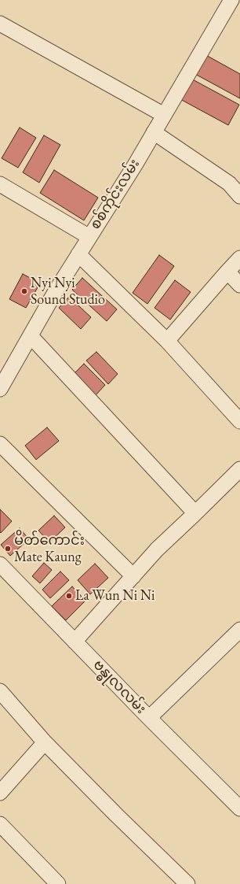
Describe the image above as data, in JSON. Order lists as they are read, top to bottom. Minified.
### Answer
{"streets":{"street":["စစ်ကိုင်းလမ်း","ဗန္ဓုလလမ်း"]},"places":["Nyi Nyi Sound Studio","မိတ်ကောင်း Mate Kaung","La Wun Ni Ni"]}
